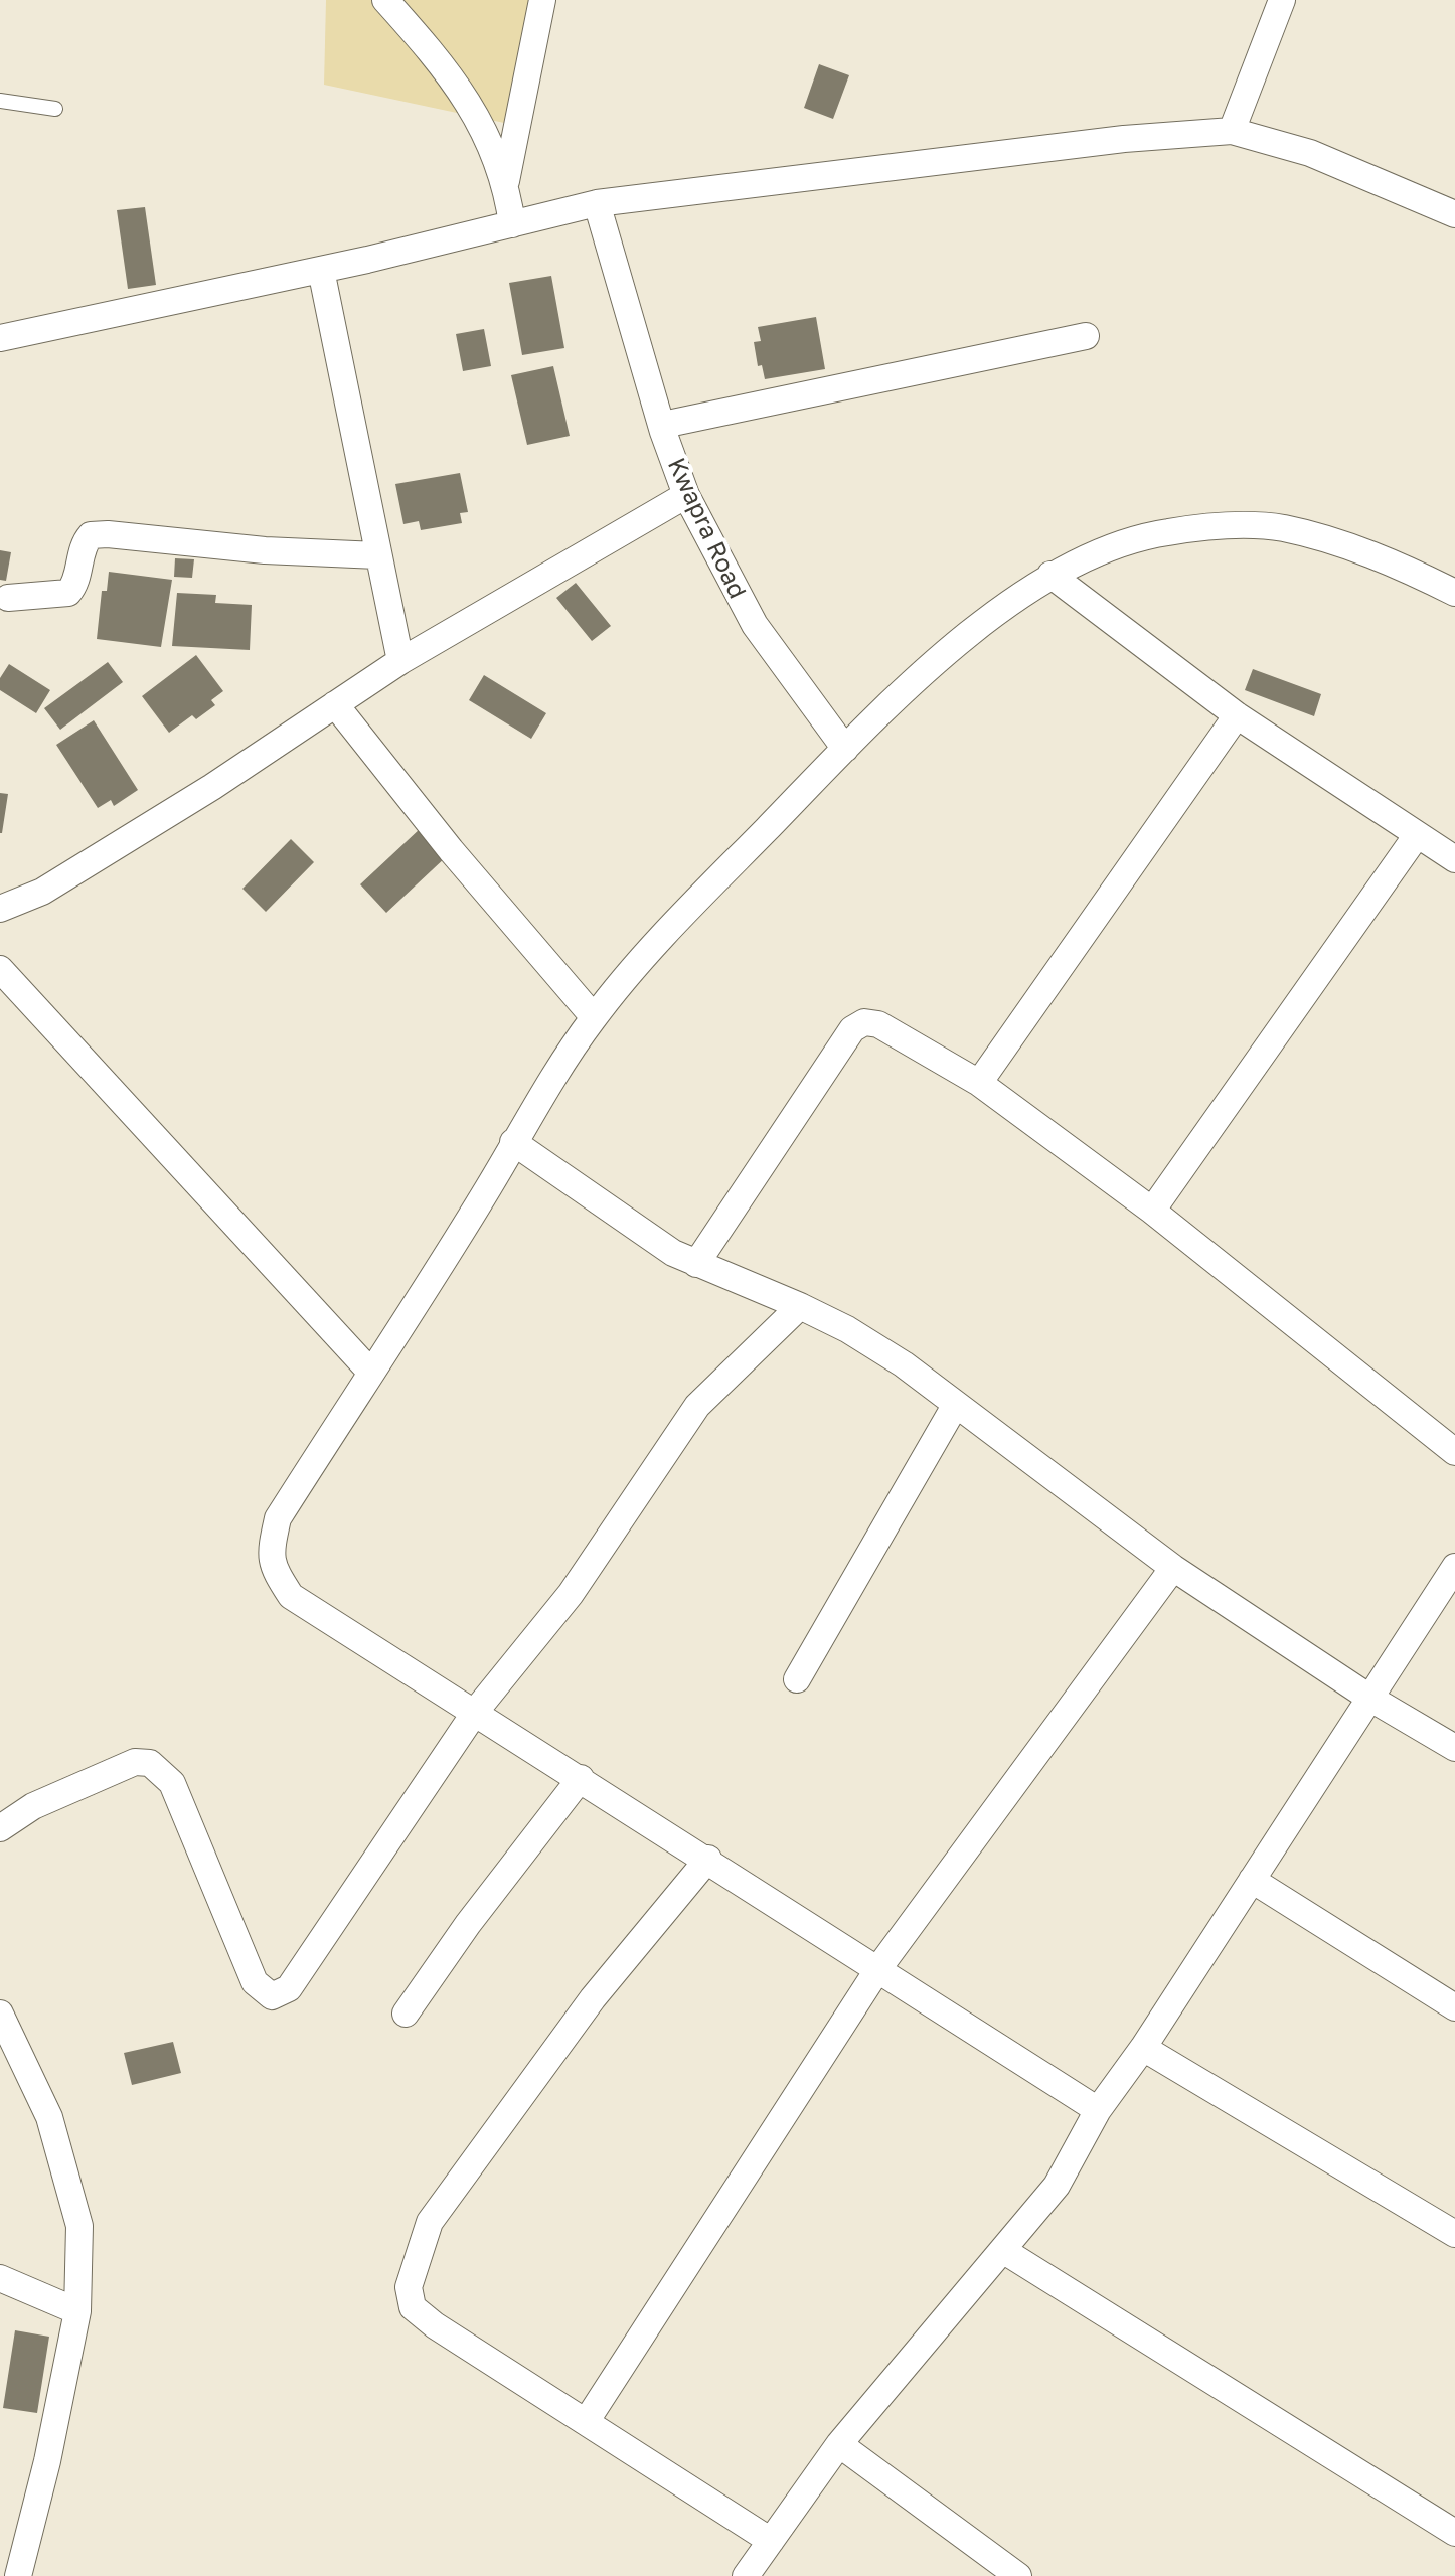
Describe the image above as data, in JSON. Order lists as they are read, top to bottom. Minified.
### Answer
{"streets":{"street":["Kwapra Road"]}}
